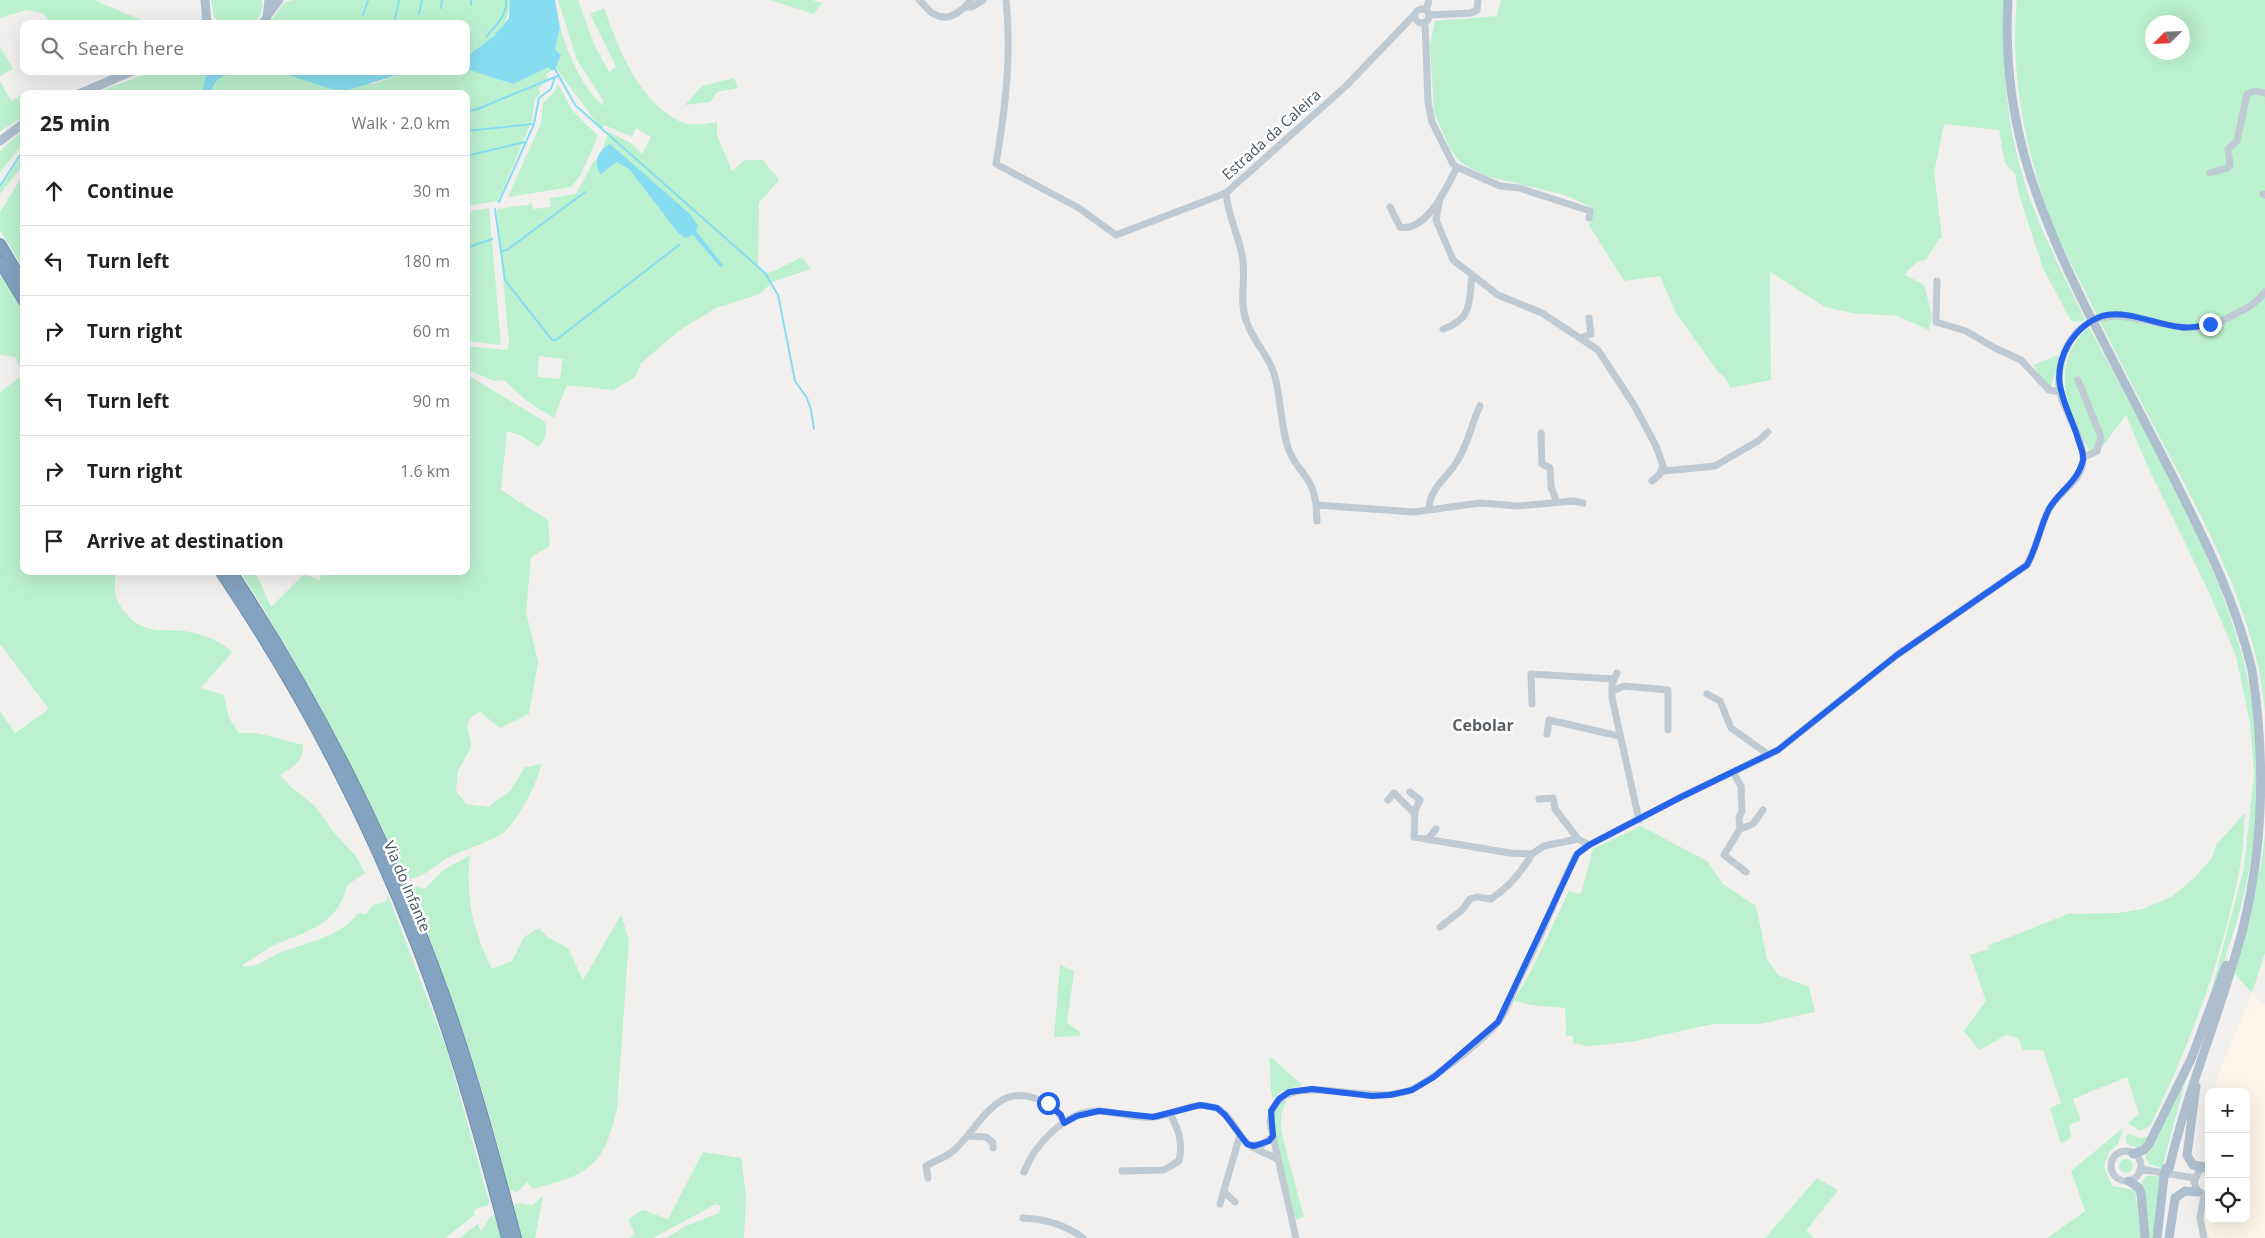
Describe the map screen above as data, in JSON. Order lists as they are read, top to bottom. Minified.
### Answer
{"streets":{"highway":["Via do Infante"],"street":["Estrada da Caleira"]},"districts":["Cebolar"],"north":"bottom left","page":{"search":"Search here","heading":["25 min","Walk · 2.0 km"],"list":[["Continue","30 m"],["Turn left","180 m"],["Turn right","60 m"],["Turn left","90 m"],["Turn right","1.6 km"],"Arrive at destination"],"map_buttons":["+","−"]}}
